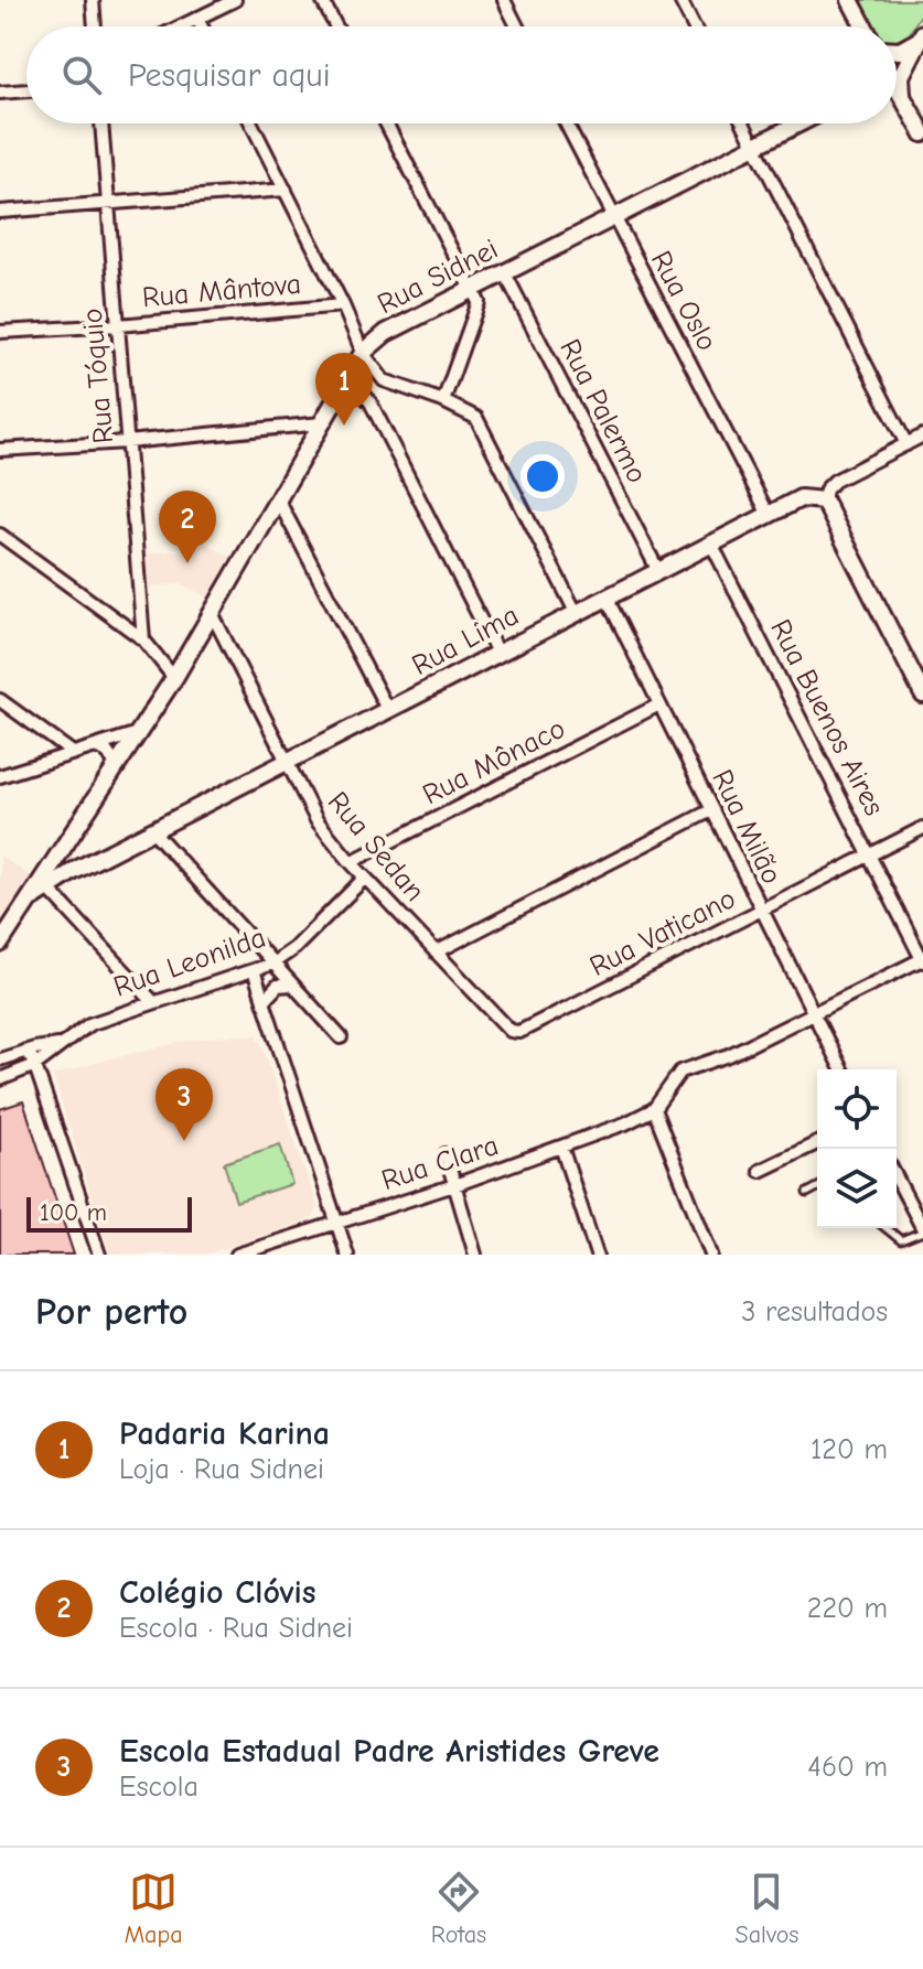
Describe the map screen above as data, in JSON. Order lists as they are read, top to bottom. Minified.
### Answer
{"streets":{"main road":["Rua Sidnei","Rua Lima"],"street":["Rua Mântova","Rua Oslo","Rua Tóquio","Rua Palermo","Rua Buenos Aires","Rua Mônaco","Rua Milão","Rua Sedan","Rua Vaticano","Rua Leonilda","Rua Clara"]},"crossings":[["Rua Sidnei","Rua Oslo"],["Rua Sidnei","Rua Palermo"],["Rua Sidnei","Rua Lima"],["Rua Sidnei","Rua Sedan"],["Rua Mântova","Rua Tóquio"],["Rua Oslo","Rua Lima"],["Rua Palermo","Rua Lima"],["Rua Lima","Rua Buenos Aires"],["Rua Lima","Rua Milão"],["Rua Lima","Rua Sedan"],["Rua Buenos Aires","Rua Vaticano"],["Rua Mônaco","Rua Milão"],["Rua Mônaco","Rua Sedan"],["Rua Milão","Rua Vaticano"],["Rua Sedan","Rua Vaticano"],["Rua Sedan","Rua Leonilda"]],"scale_bar":"100 m","page":{"search":"Pesquisar aqui","pins":["1","2","3"],"scale":"100 m","heading":["Por perto","3 resultados"],"list":[{"mark":"1","name":"Padaria Karina","note":"Loja · Rua Sidnei","value":"120 m"},{"mark":"2","name":"Colégio Clóvis","note":"Escola · Rua Sidnei","value":"220 m"},{"mark":"3","name":"Escola Estadual Padre Aristides Greve","note":"Escola","value":"460 m"}],"nav":["Mapa","Rotas","Salvos"]}}
